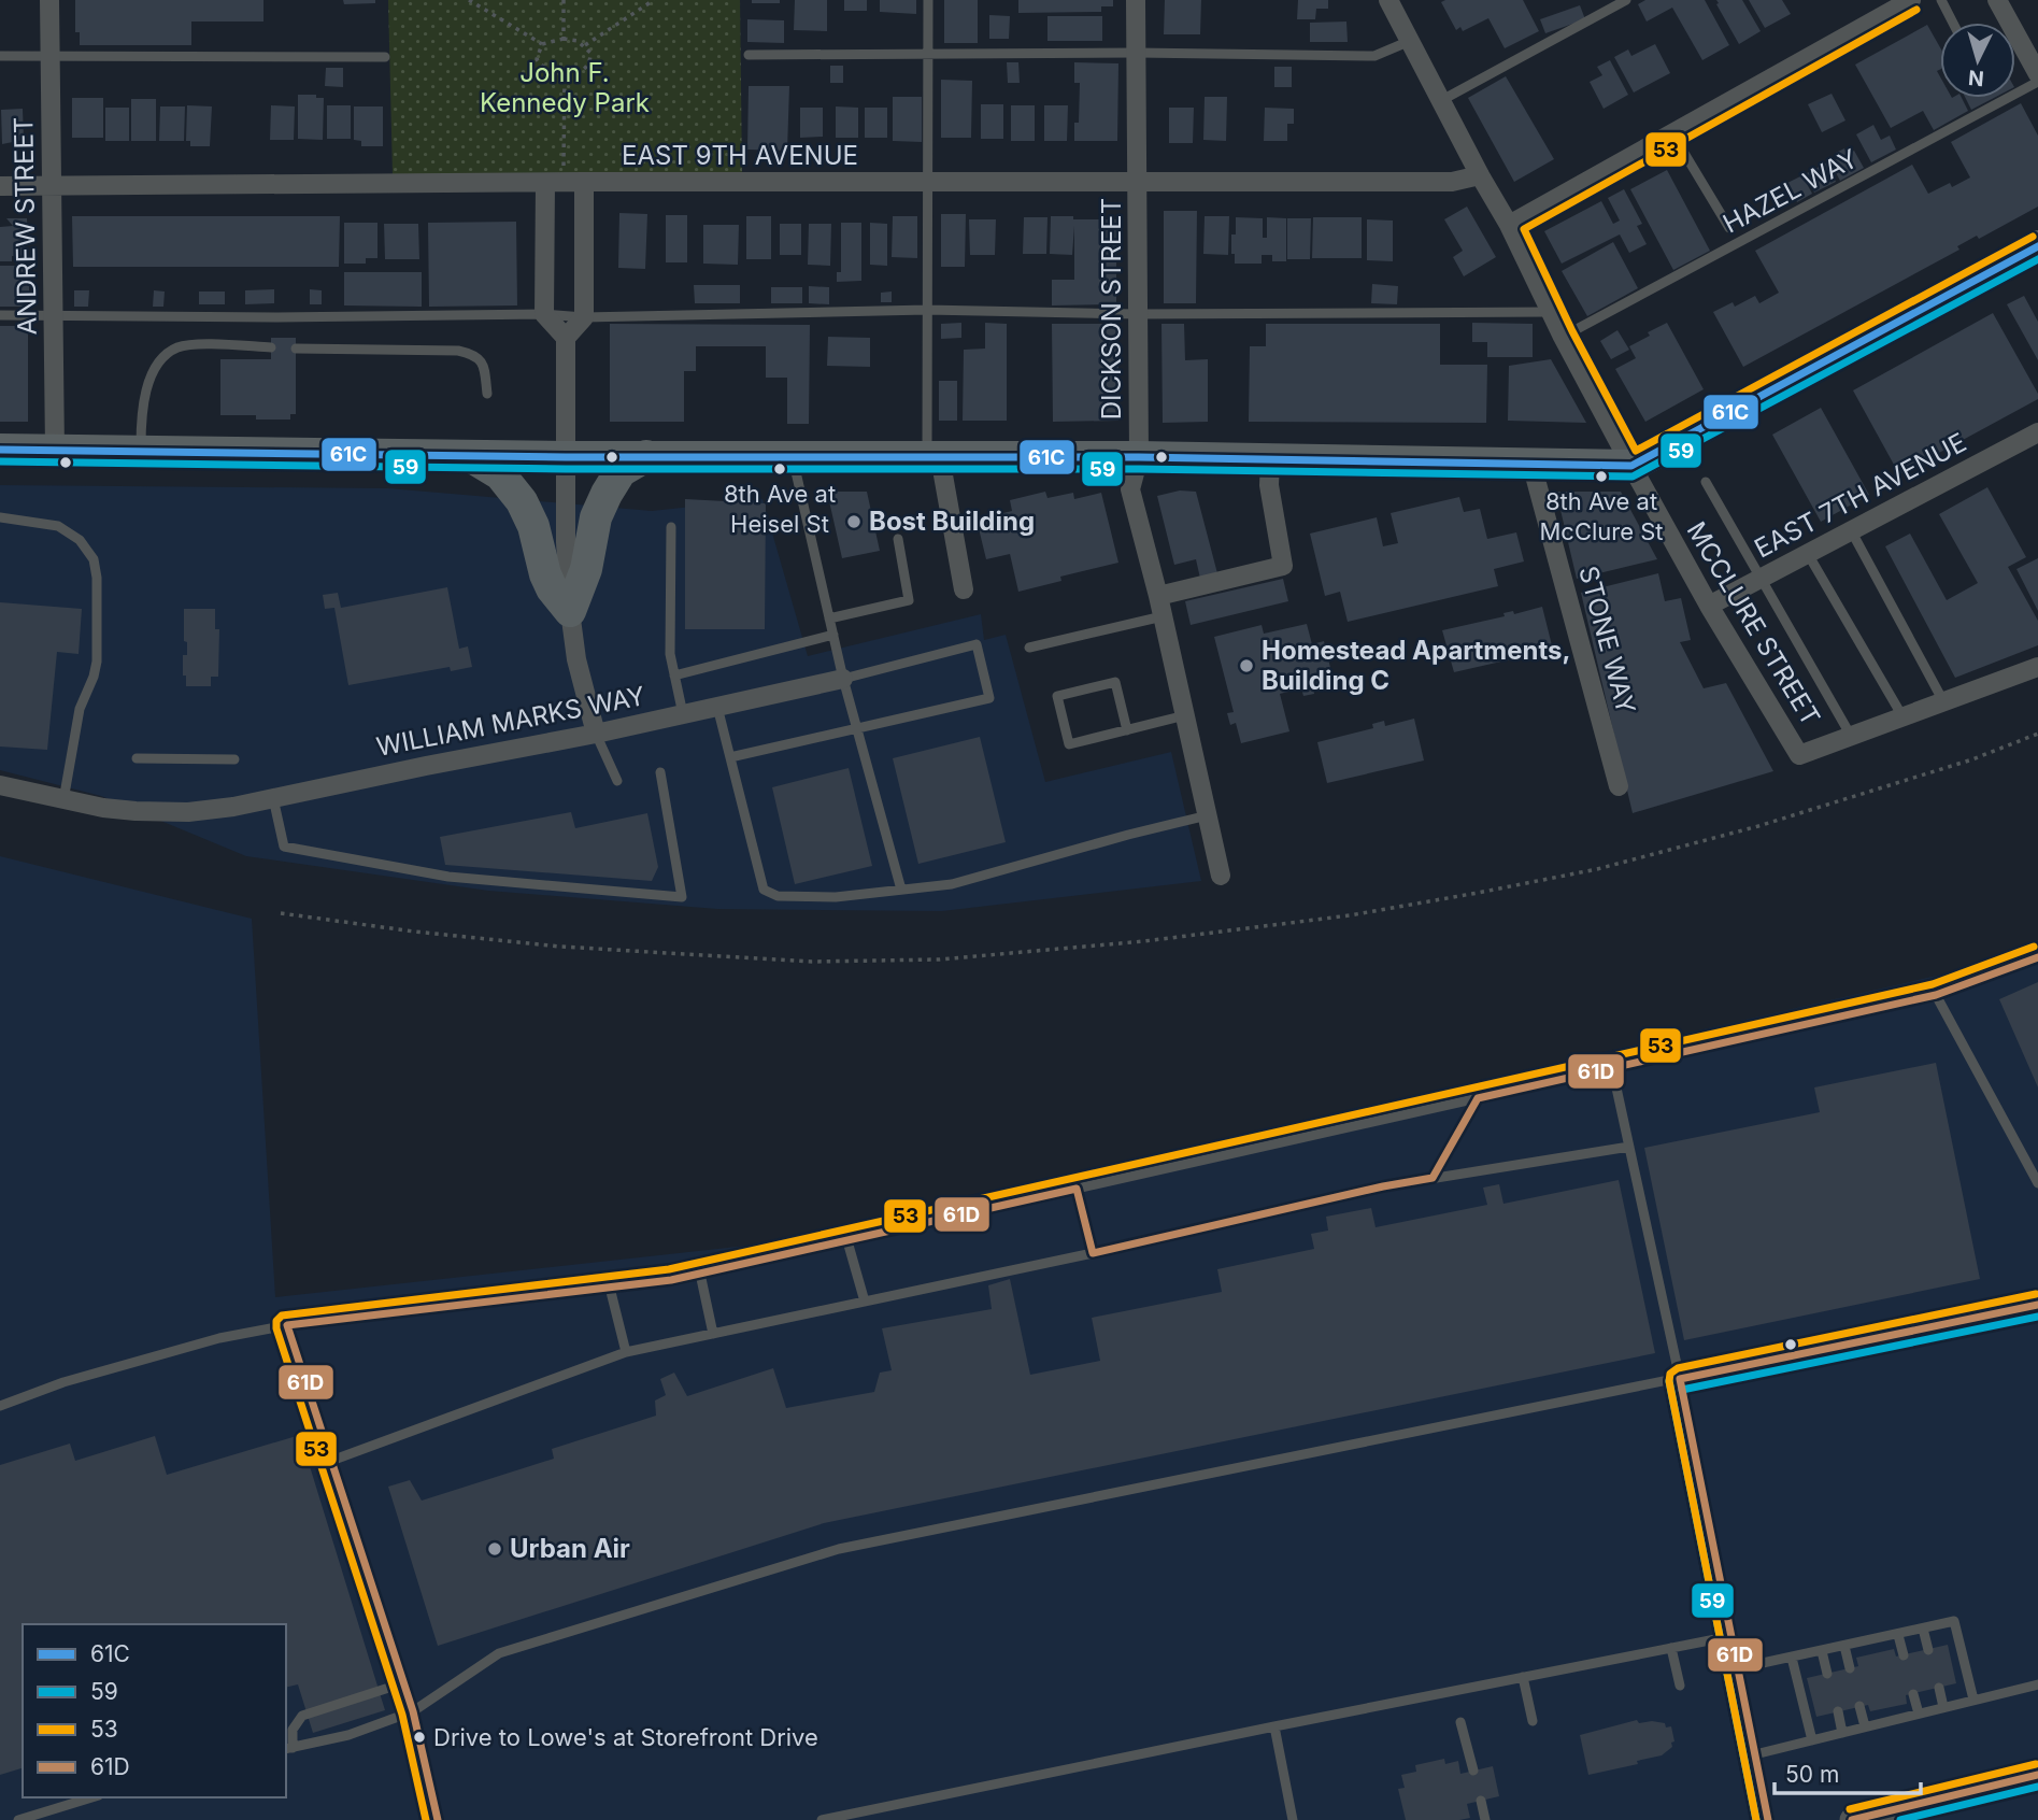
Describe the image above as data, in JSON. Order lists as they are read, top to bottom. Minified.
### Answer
{"streets":{"street":["EAST 9TH AVENUE","ANDREW STREET","DICKSON STREET","EAST 7TH AVENUE","MCCLURE STREET","STONE WAY","WILLIAM MARKS WAY"],"lane":["HAZEL WAY"]},"crossings":[["EAST 9TH AVENUE","ANDREW STREET"],["EAST 9TH AVENUE","DICKSON STREET"],["EAST 9TH AVENUE","MCCLURE STREET"],["HAZEL WAY","MCCLURE STREET"],["EAST 7TH AVENUE","MCCLURE STREET"]],"parks":["John F. Kennedy Park"],"places":["8th Ave at Heisel St","8th Ave at McClure St","Bost Building","Homestead Apartments, Building C","Urban Air","Drive to Lowe's at Storefront Drive"],"lines":["transit line 53","transit line 61C","transit line 59","transit line 61D"],"legend":["61C","59","53","61D"],"scale_bar":"50 m","north":"bottom"}
